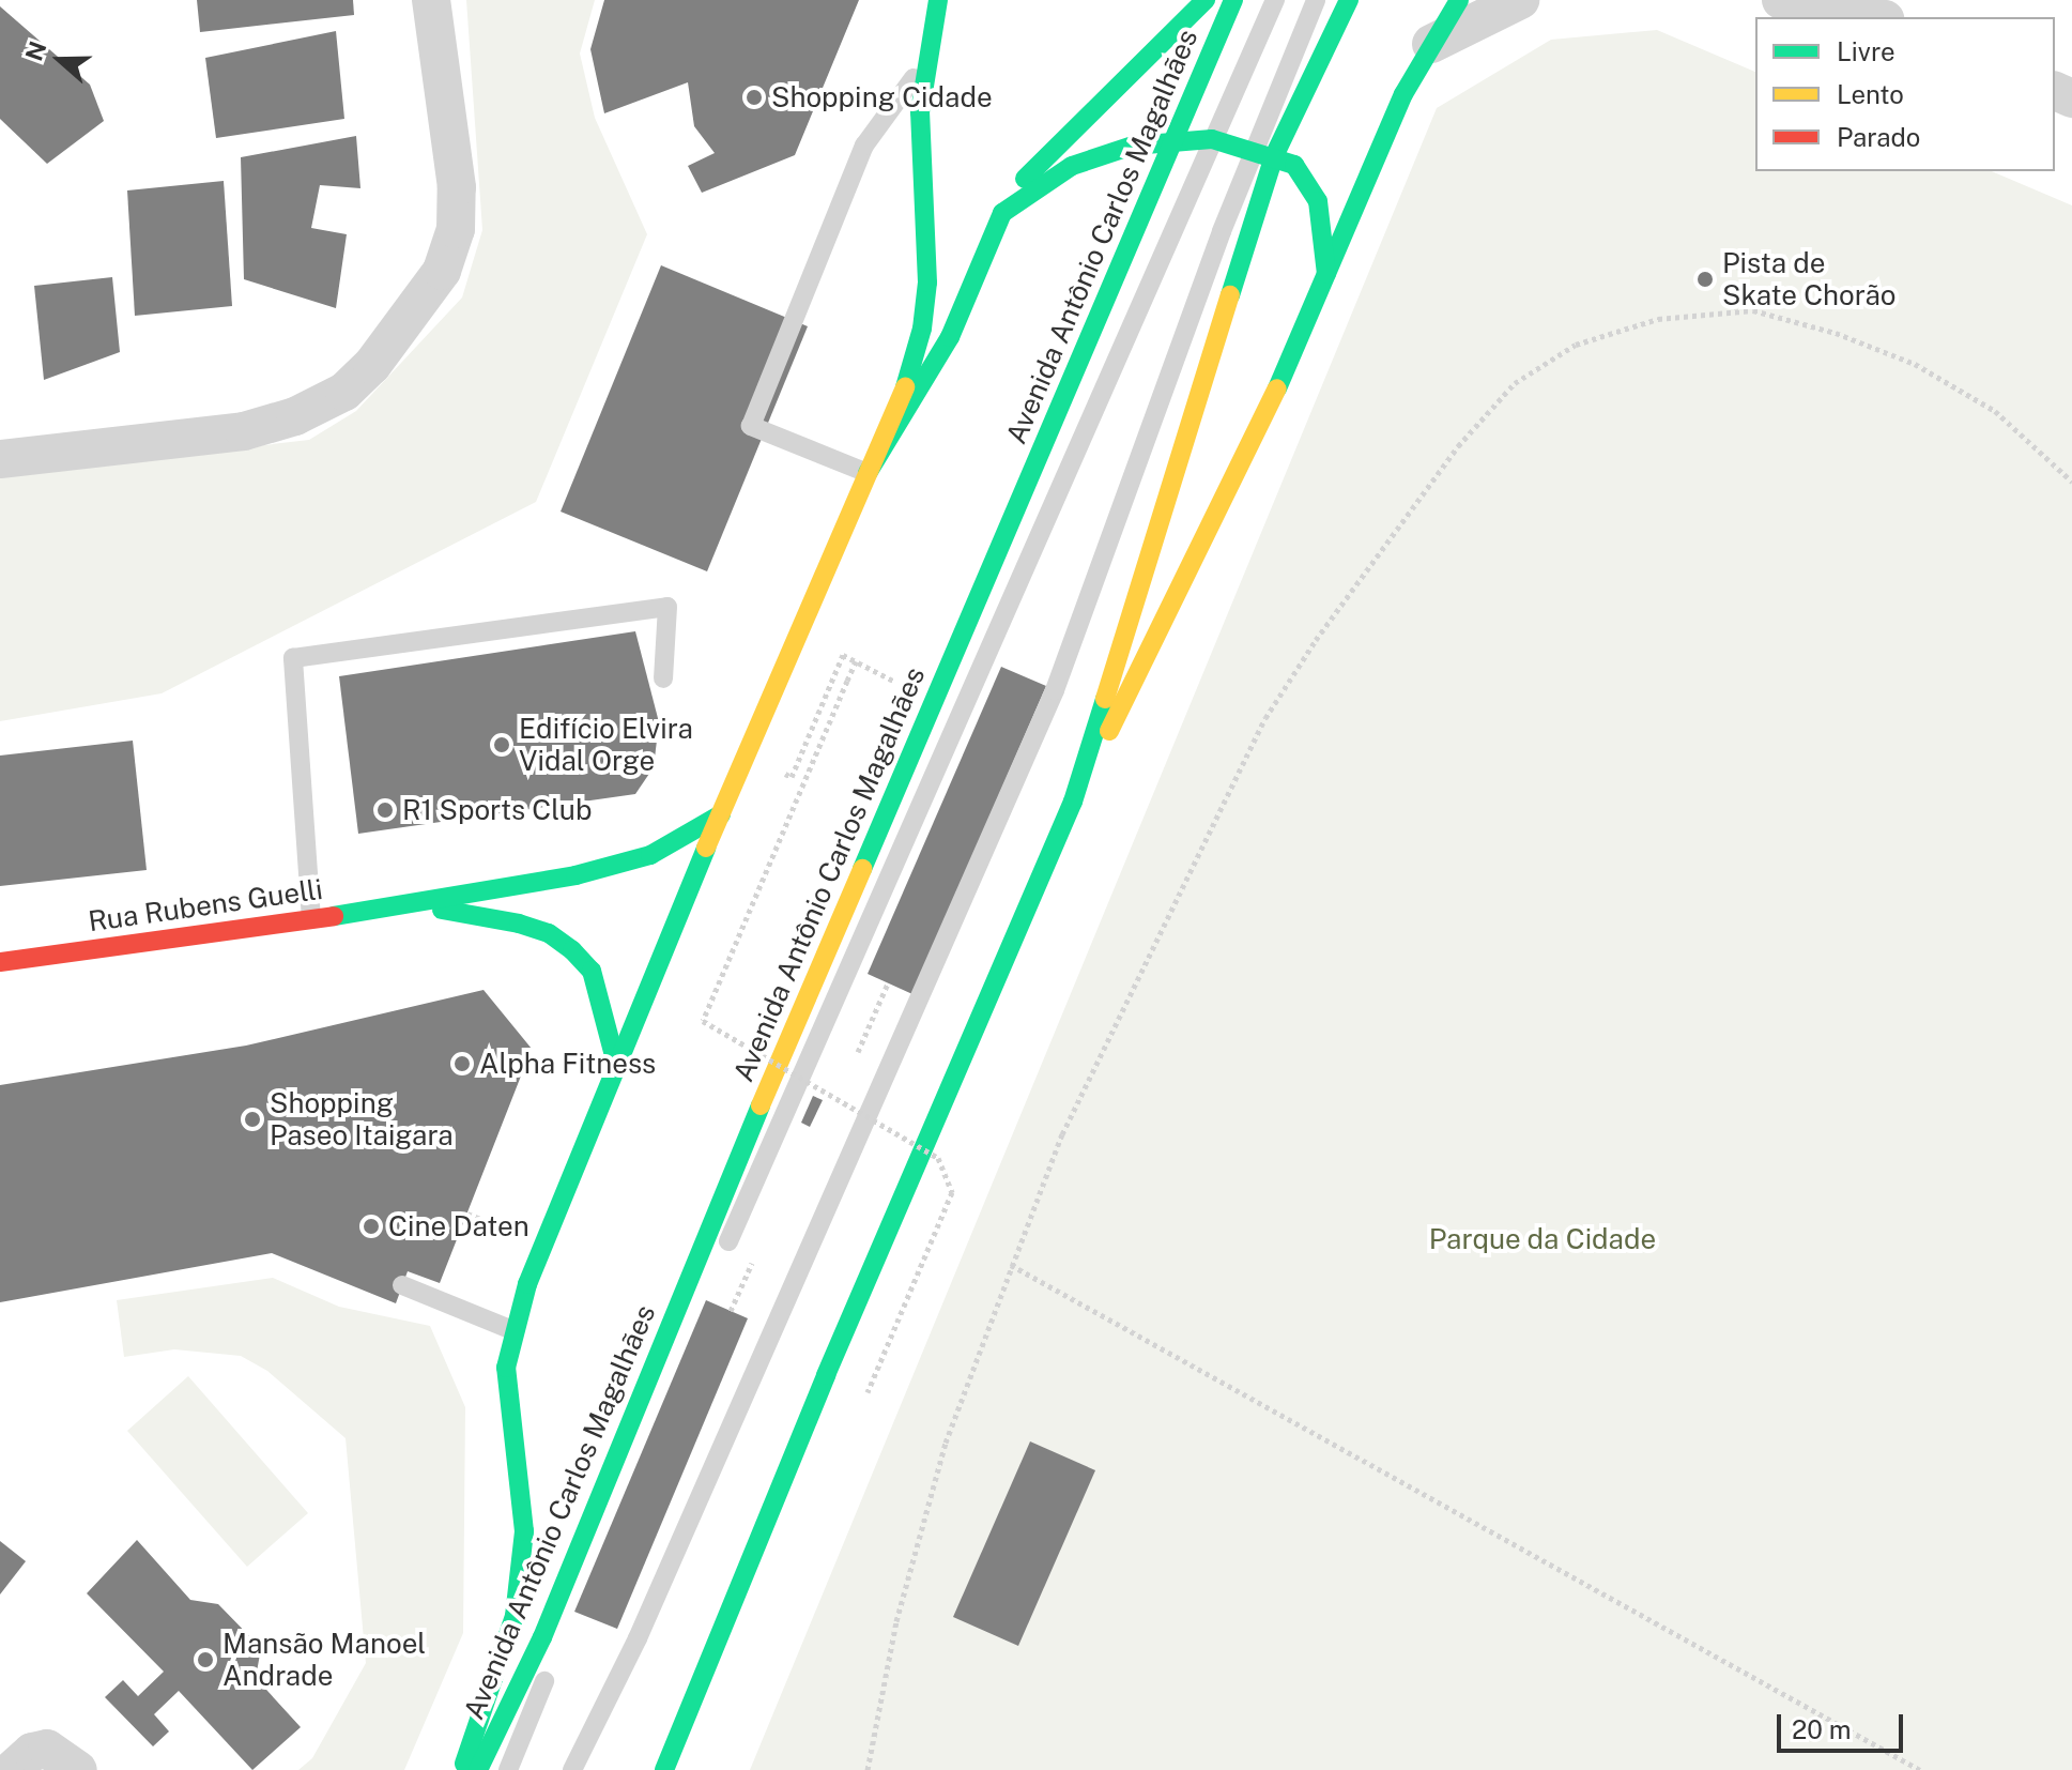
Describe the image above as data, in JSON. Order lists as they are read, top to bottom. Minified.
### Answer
{"streets":{"main road":["Avenida Antônio Carlos Magalhães","Rua Rubens Guelli"]},"crossings":[["Avenida Antônio Carlos Magalhães","Rua Rubens Guelli"]],"parks":["Parque da Cidade"],"places":["Shopping Cidade","Pista de Skate Chorão","Edifício Elvira Vidal Orge","R1 Sports Club","Alpha Fitness","Shopping Paseo Itaigara","Cine Daten","Mansão Manoel Andrade"],"legend":["Livre","Lento","Parado"],"scale_bar":"20 m","north":"left"}
